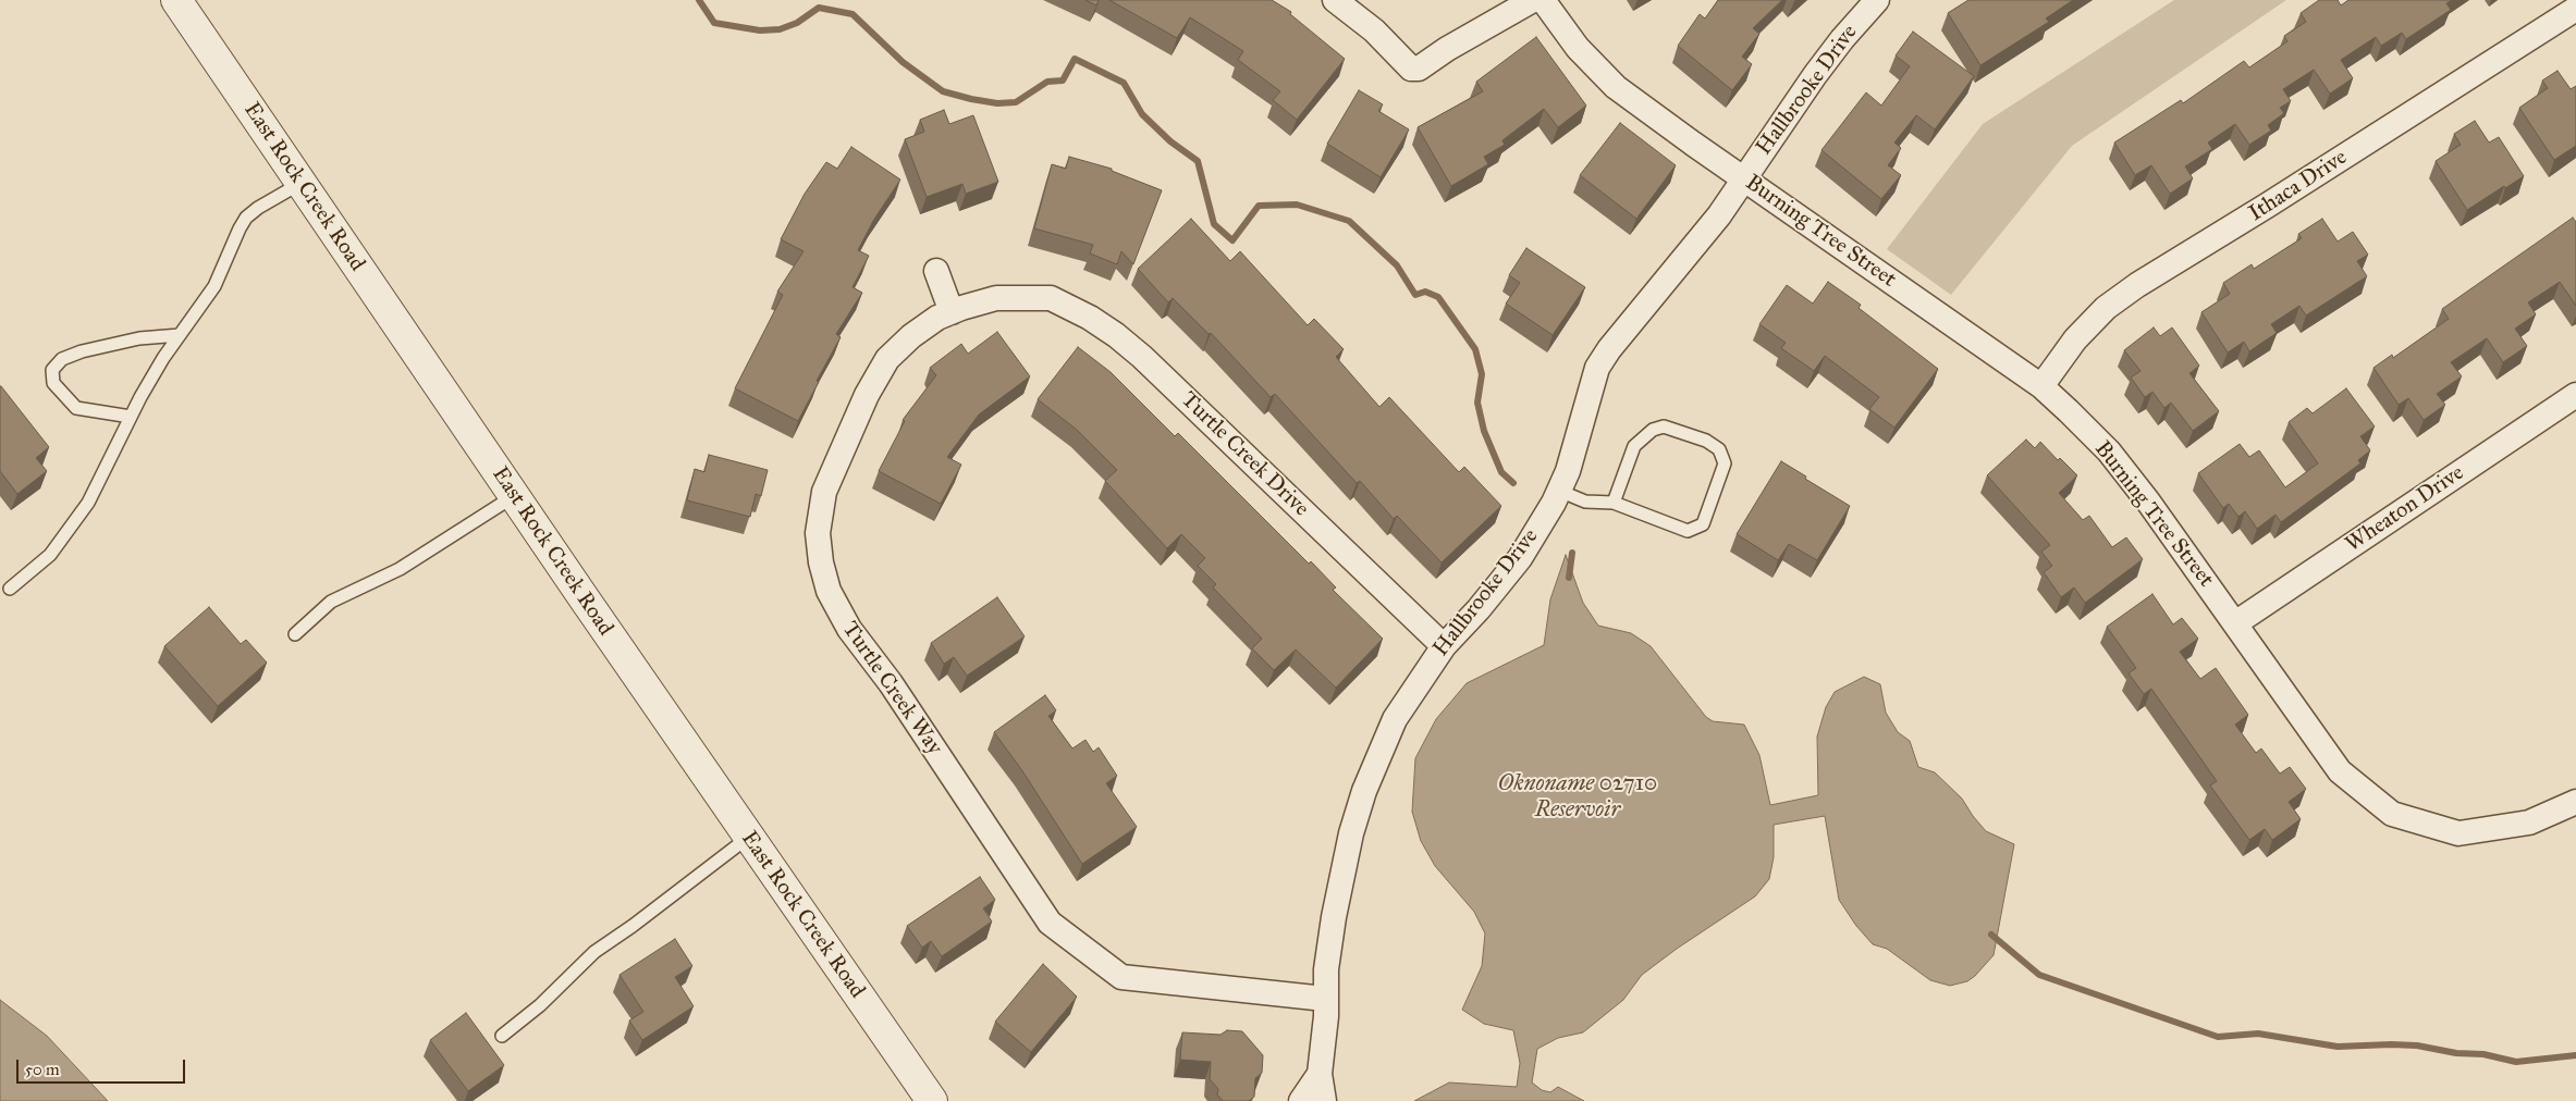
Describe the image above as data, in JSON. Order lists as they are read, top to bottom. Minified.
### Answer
{"streets":{"street":["Hallbrooke Drive","Ithaca Drive","East Rock Creek Road","Burning Tree Street","Turtle Creek Drive","Wheaton Drive","Turtle Creek Way"]},"crossings":[["Hallbrooke Drive","Burning Tree Street"],["Hallbrooke Drive","Turtle Creek Drive"],["Hallbrooke Drive","Turtle Creek Way"],["Ithaca Drive","Burning Tree Street"],["Burning Tree Street","Wheaton Drive"],["Turtle Creek Drive","Turtle Creek Way"]],"water":["Oknoname 02710 Reservoir"],"scale_bar":"50 m"}
